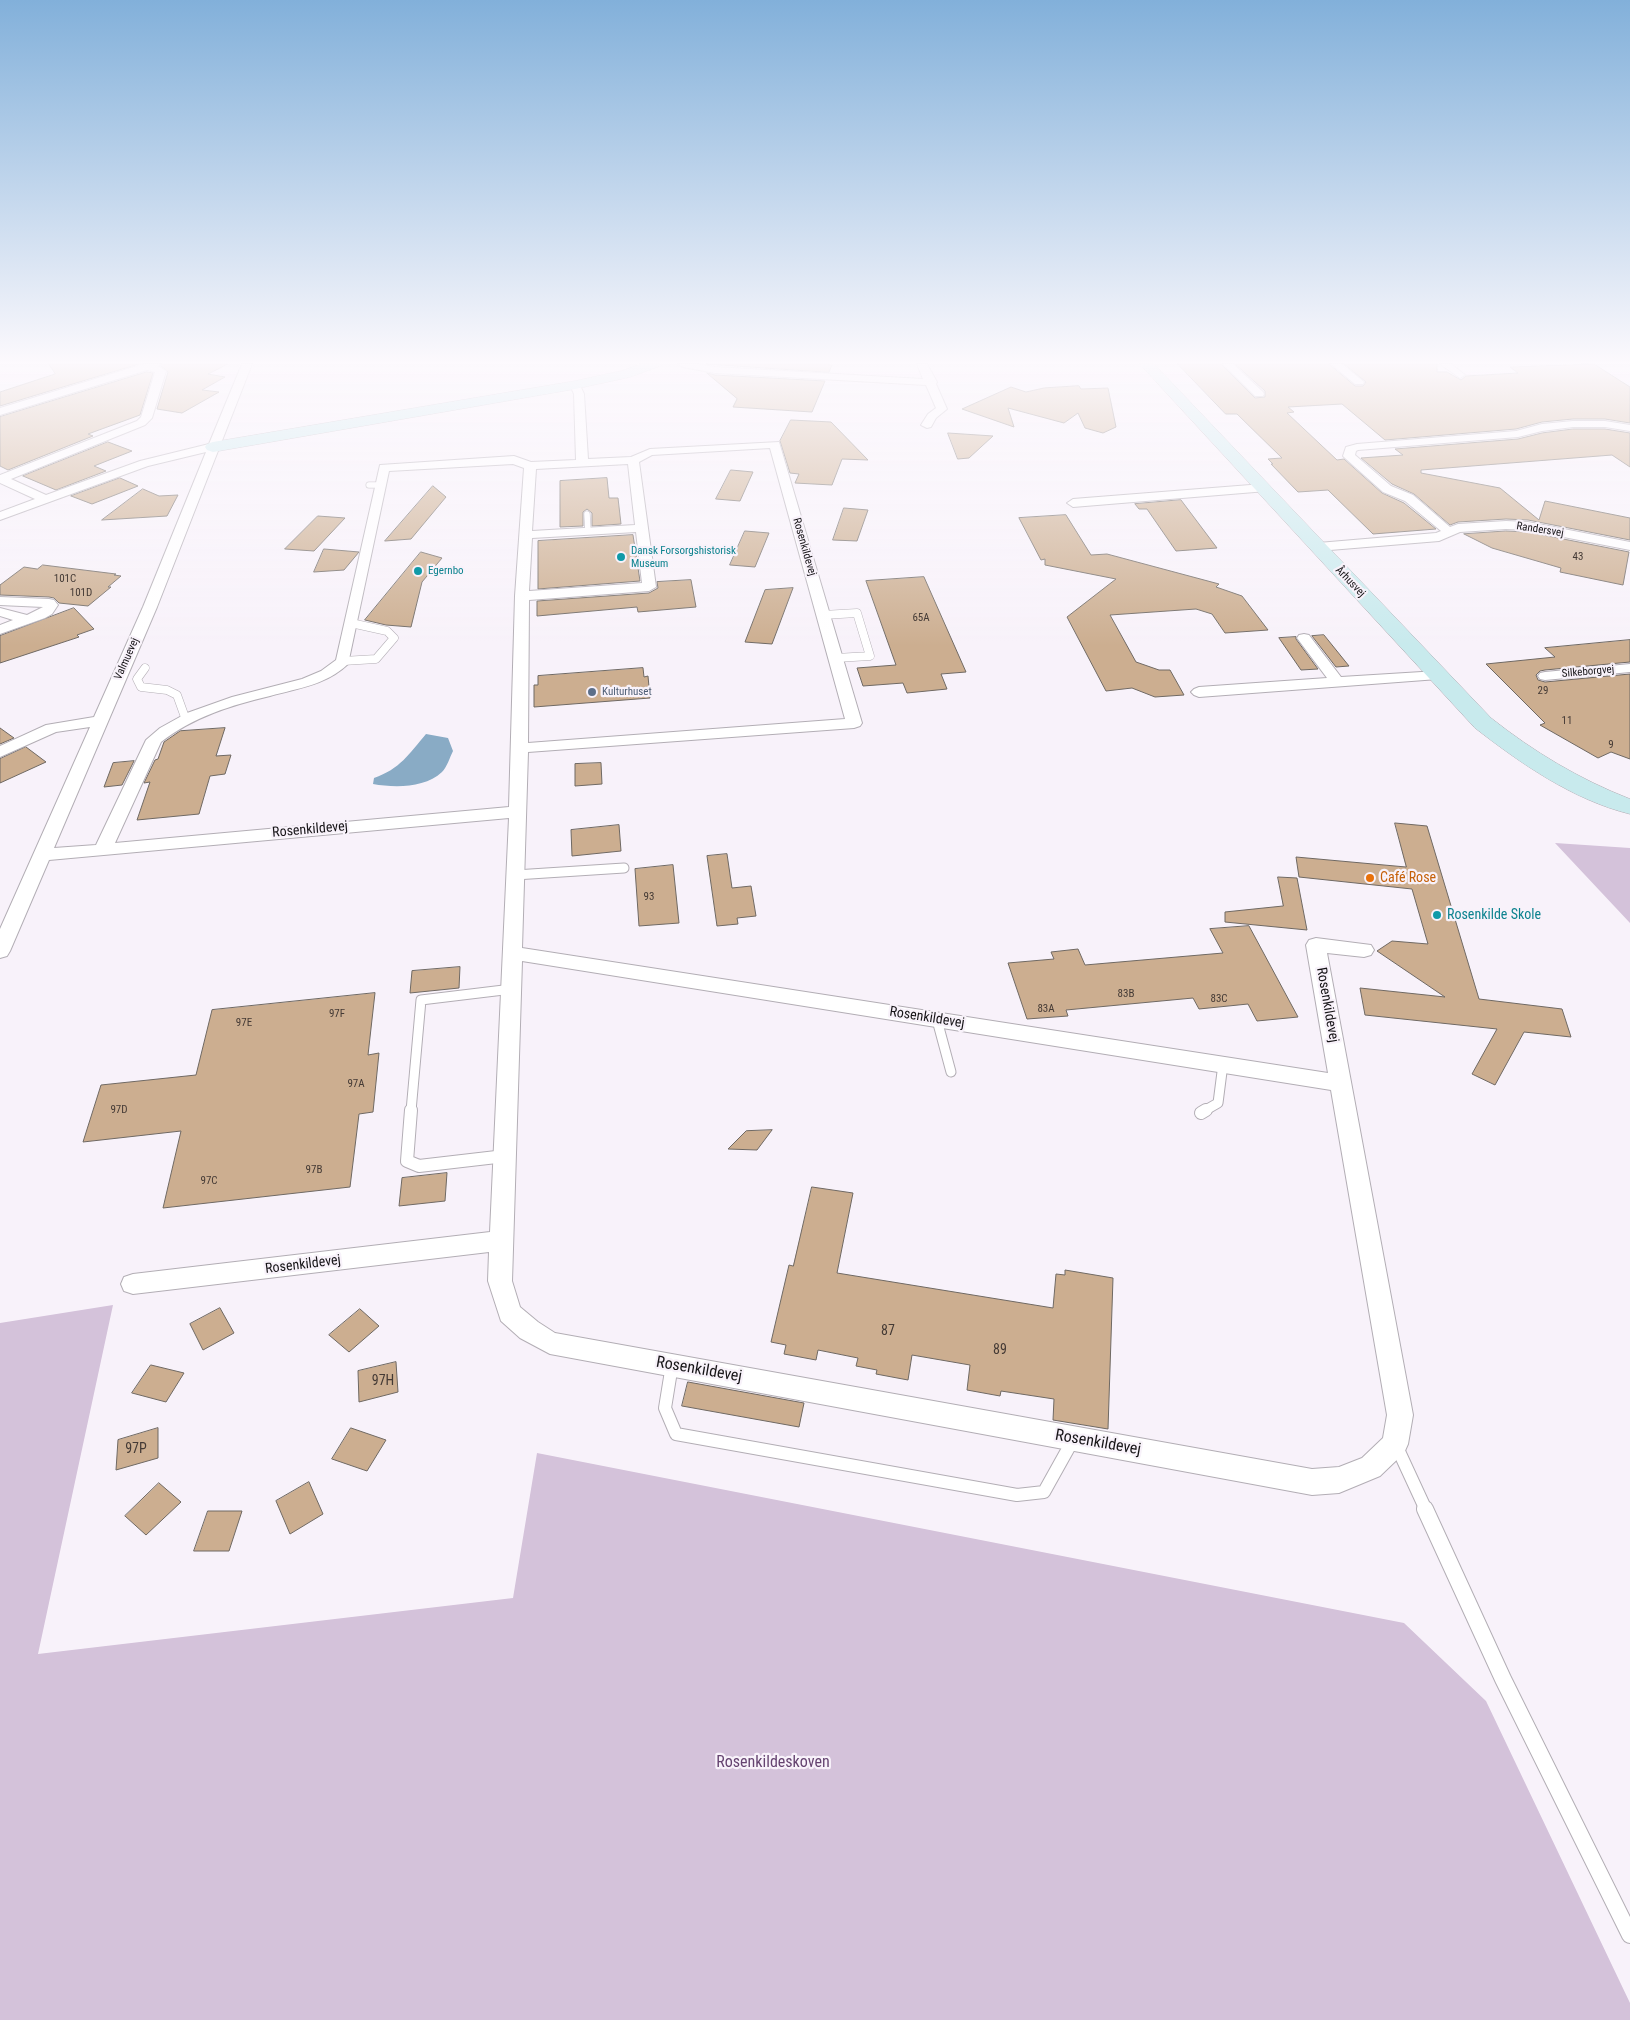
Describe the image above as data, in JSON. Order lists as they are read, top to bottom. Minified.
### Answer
{"streets":{"street":["Randersvej","Rosenkildevej","Århusvej","Valmuevej","Silkeborgvej"]},"crossings":[["Randersvej","Århusvej"],["Rosenkildevej","Valmuevej"]],"parks":["Rosenkildeskoven"],"places":["Dansk Forsorgshistorisk Museum","Egernbo","Kulturhuset","Café Rose","Rosenkilde Skole"],"house_numbers":["43","101C","101D","65A","29","11","9","93","83B","83C","83A","97F","97E","97A","97D","97B","97C","87","89","97H","97P"]}
